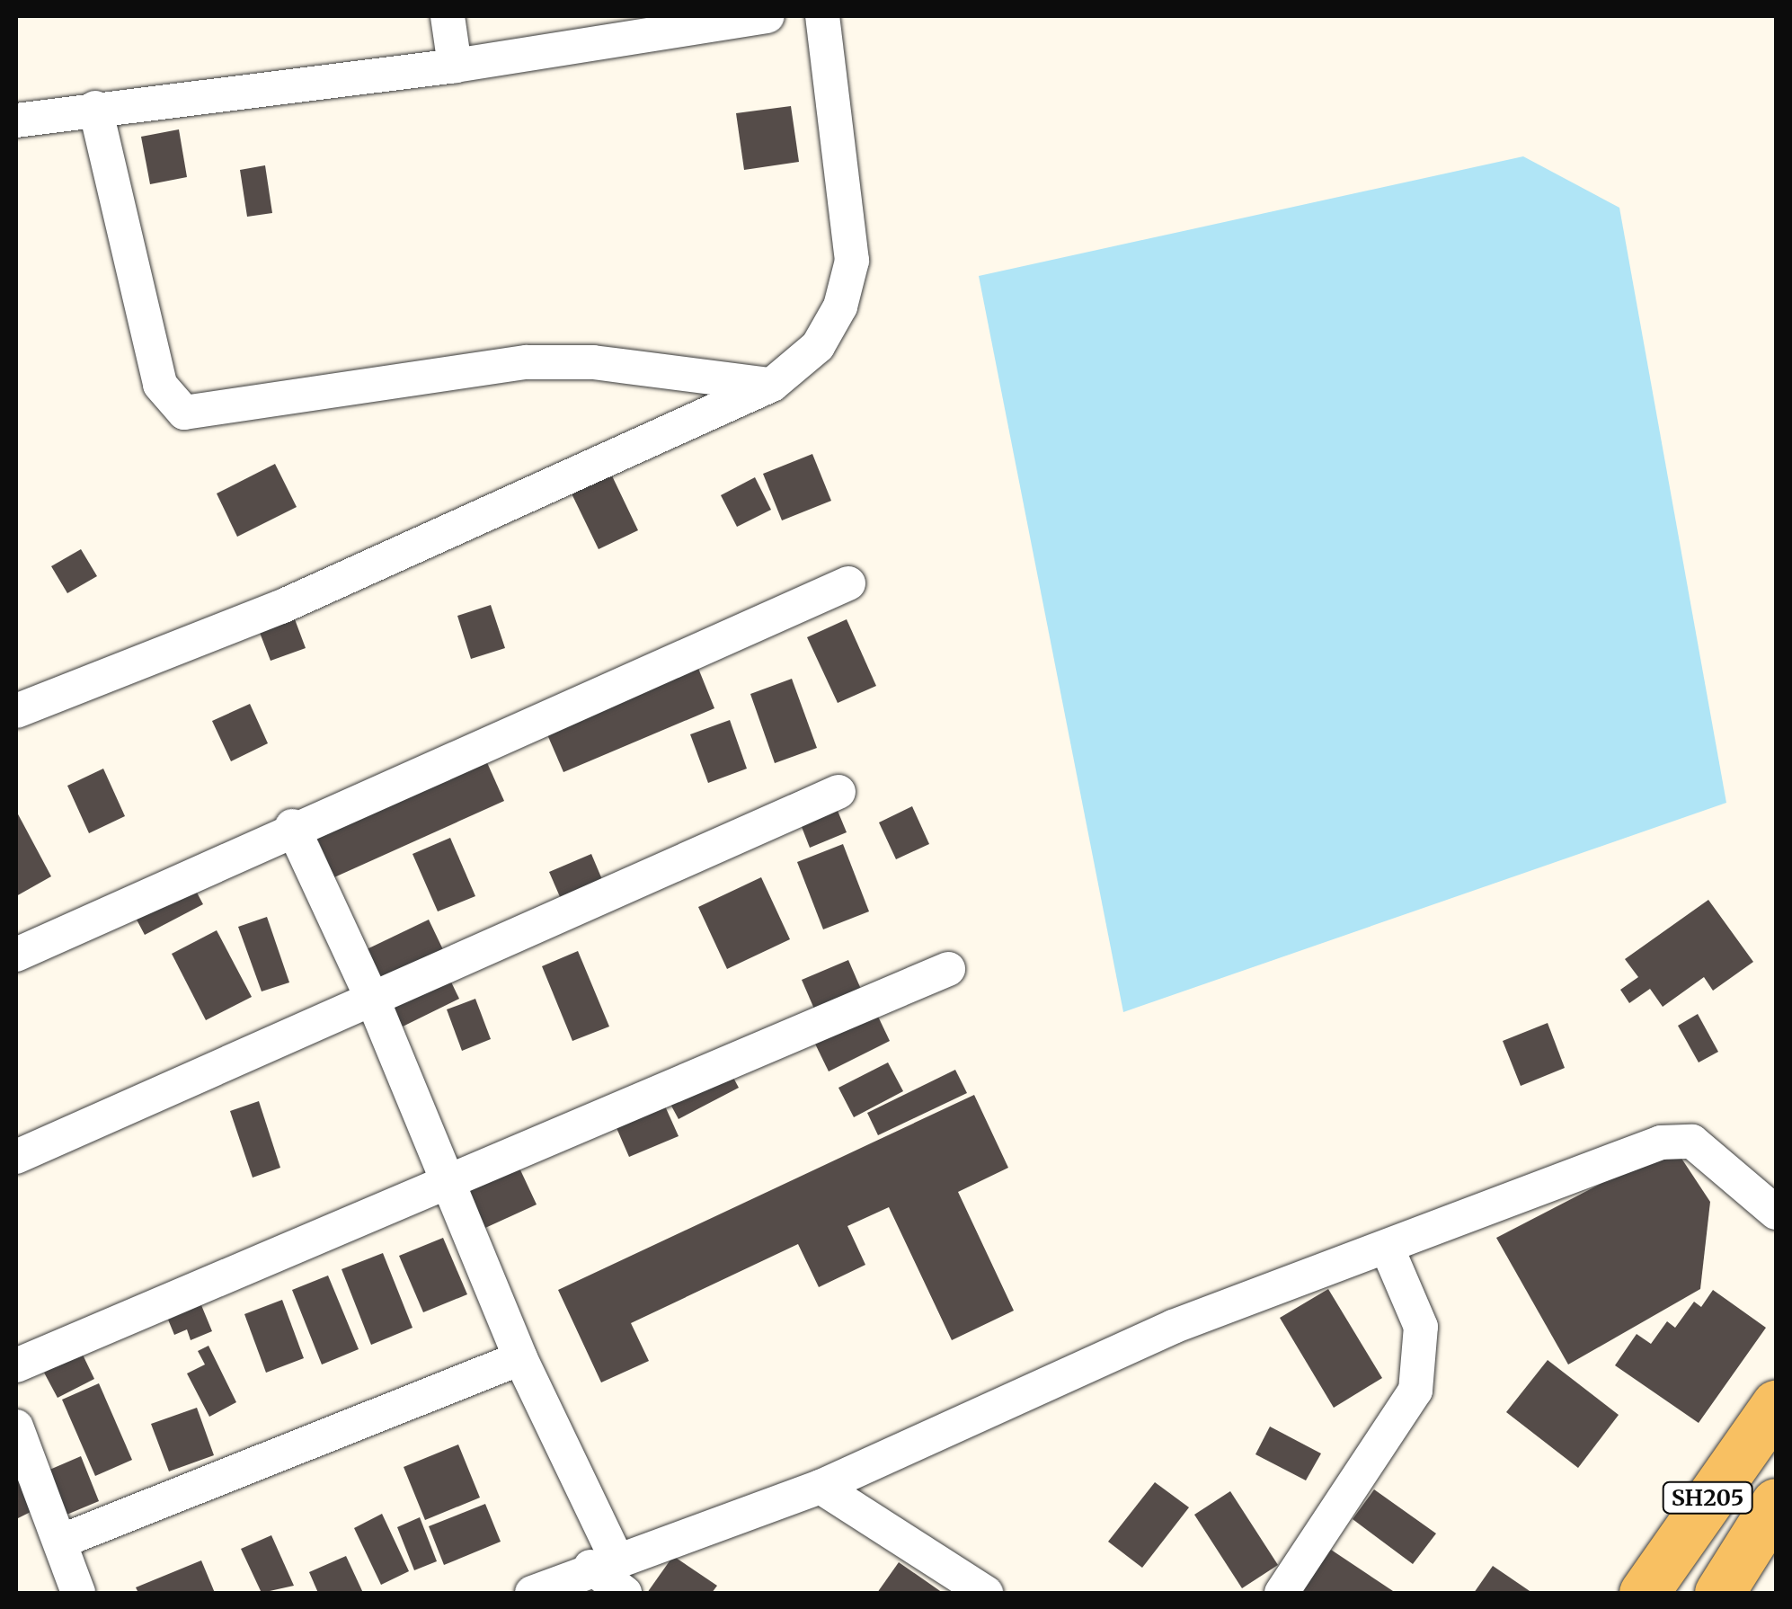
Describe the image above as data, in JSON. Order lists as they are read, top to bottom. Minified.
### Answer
{"streets":{"main road":["SH205"]}}
